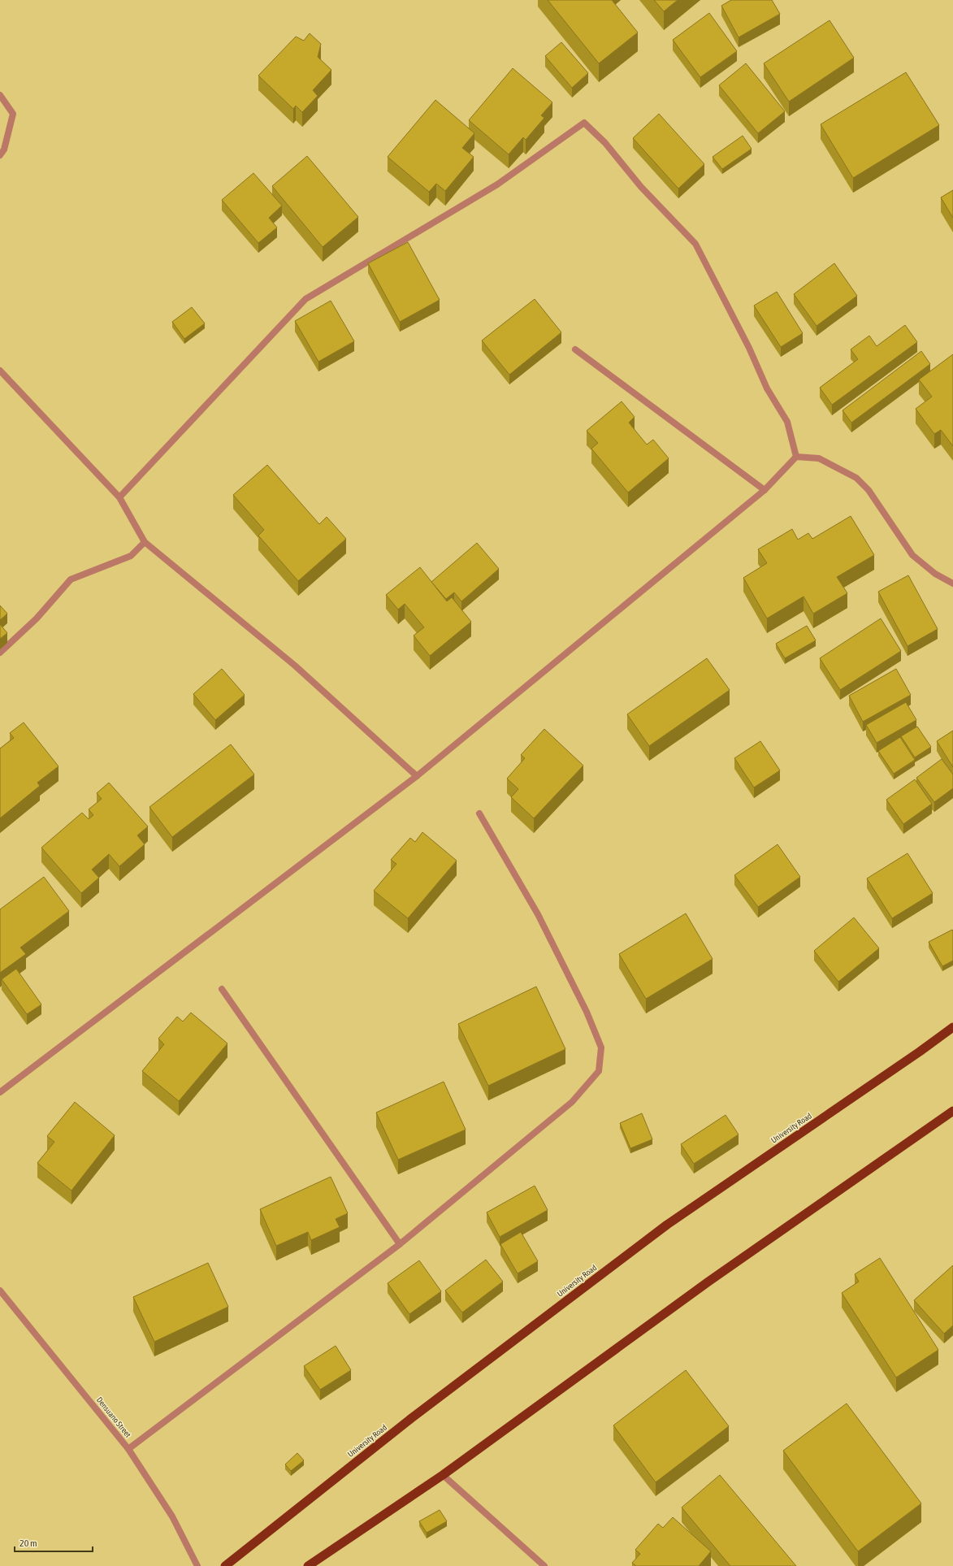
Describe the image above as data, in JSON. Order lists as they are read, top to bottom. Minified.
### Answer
{"streets":{"highway":["University Road"],"street":["Densuano Street"]},"scale_bar":"20 m"}
